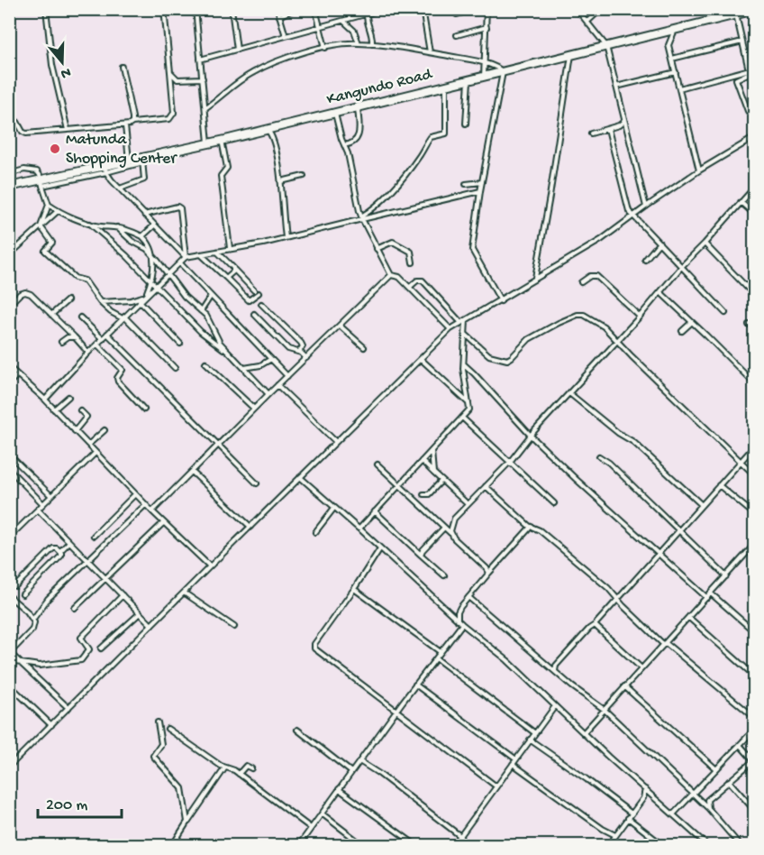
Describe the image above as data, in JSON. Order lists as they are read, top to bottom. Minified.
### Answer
{"streets":{"highway":["Kangundo Road"]},"places":["Matunda Shopping Center"],"scale_bar":"200 m","north":"bottom"}
